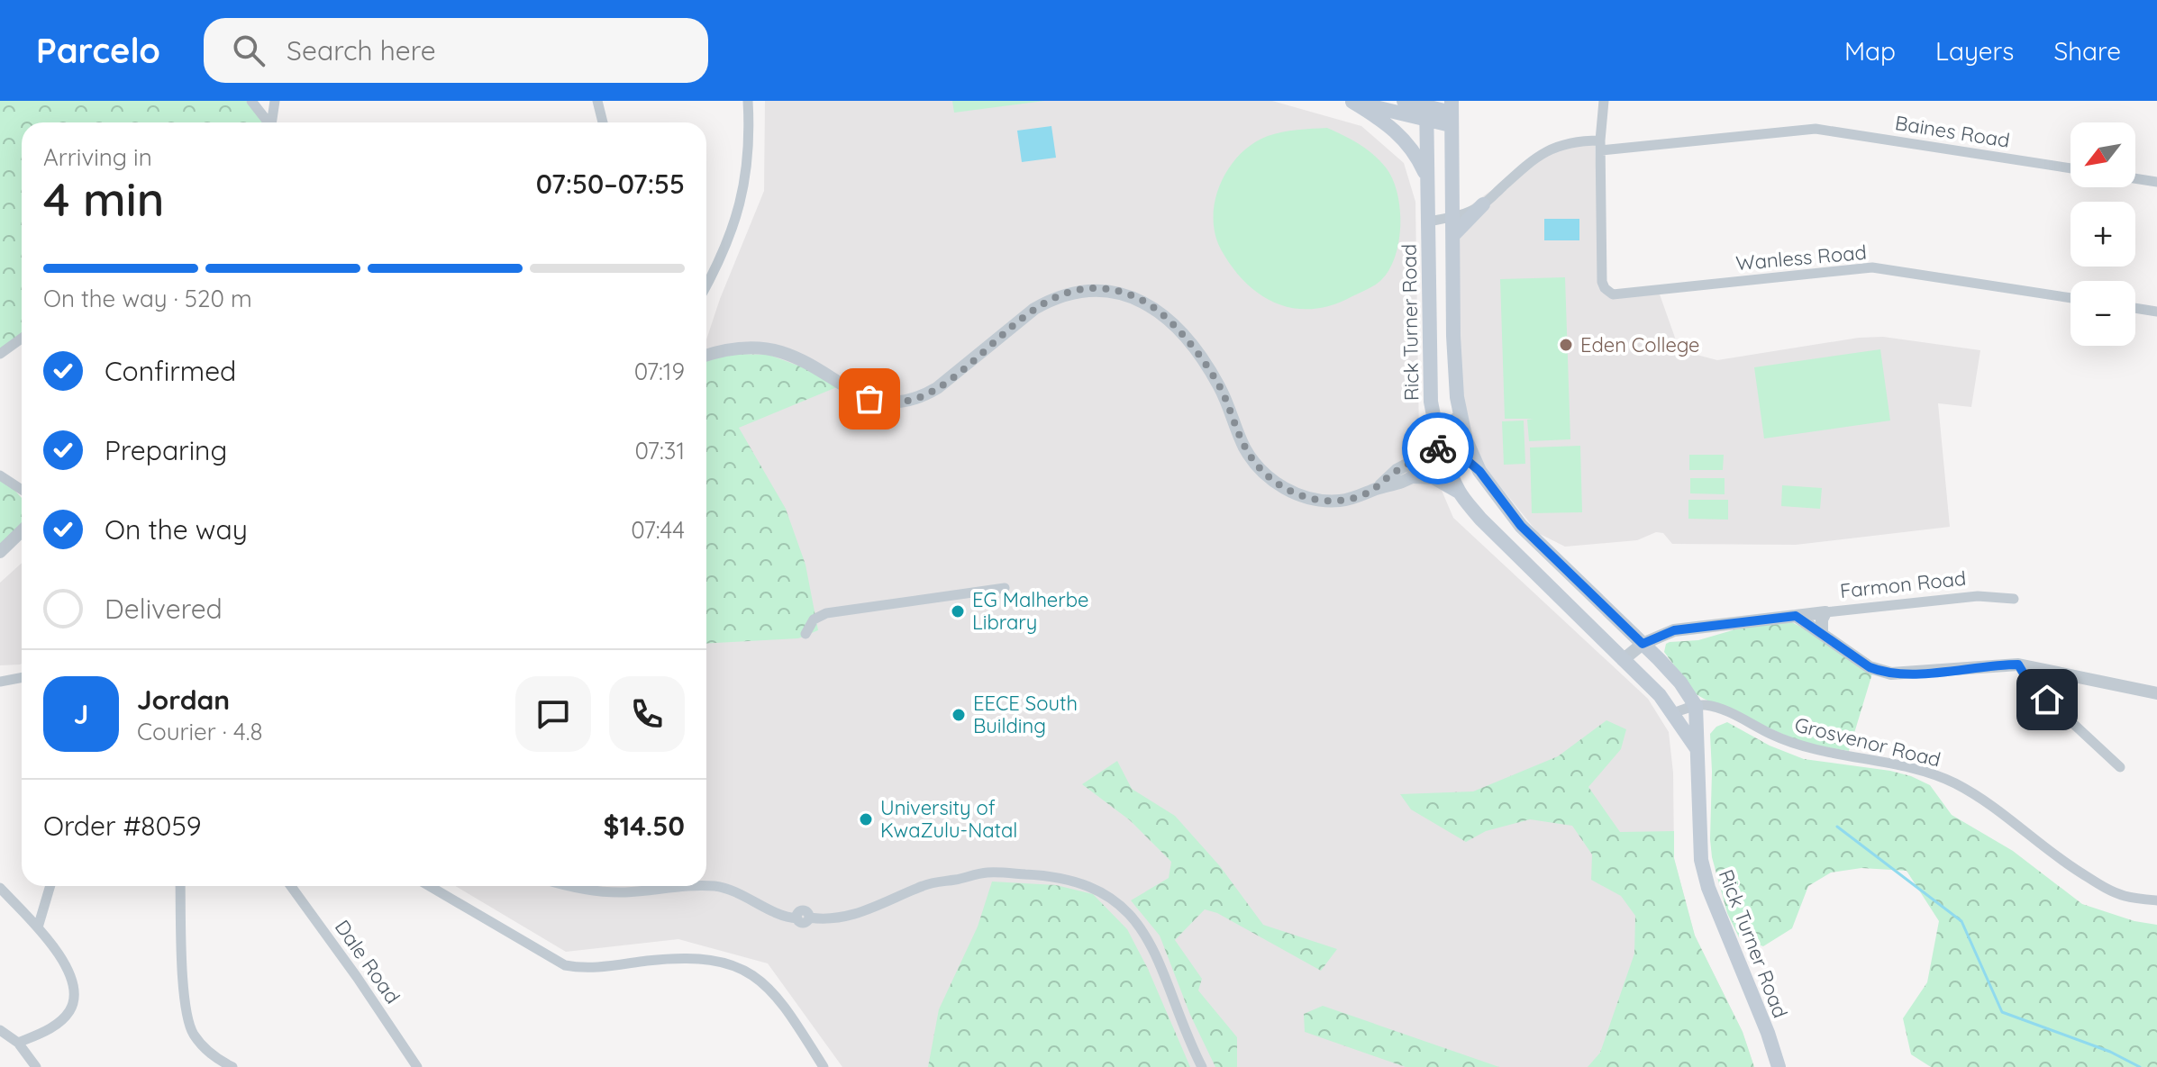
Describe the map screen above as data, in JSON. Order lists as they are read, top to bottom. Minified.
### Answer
{"streets":{"main road":["Rick Turner Road"],"street":["Baines Road","Wanless Road","Farmon Road","Grosvenor Road","Dale Road"]},"crossings":[["Baines Road","Wanless Road"],["Baines Road","Rick Turner Road"],["Rick Turner Road","Farmon Road"],["Rick Turner Road","Grosvenor Road"]],"places":["Eden College","EG Malherbe Library","EECE South Building","University of KwaZulu-Natal"],"north":"bottom left","page":{"header":"Parcelo","search":"Search here","nav":["Map","Layers","Share"],"map_buttons":["+","−"],"heading":["4 min","Arriving in","07:50–07:55"],"panel":["Jordan","Courier · 4.8","Order #8059","$14.50"],"bar":"On the way · 520 m","list":[["Confirmed","07:19"],["Preparing","07:31"],["On the way","07:44"],"Delivered"],"round":"J"}}
